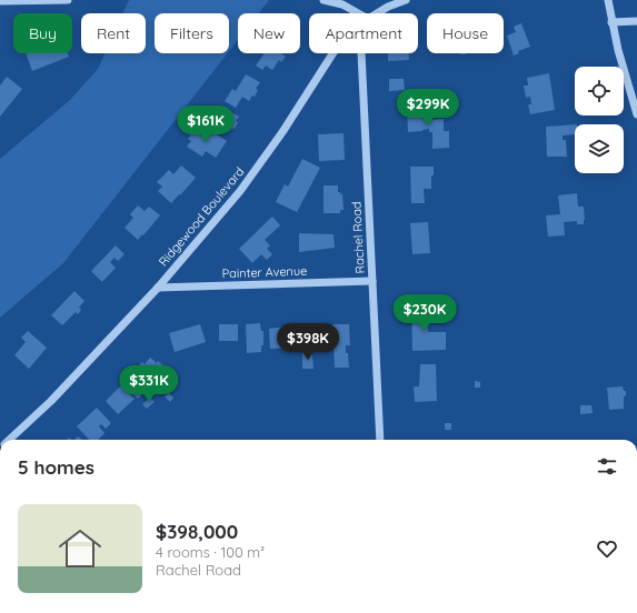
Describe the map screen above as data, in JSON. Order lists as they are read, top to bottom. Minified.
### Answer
{"streets":{"street":["Ridgewood Boulevard","Rachel Road","Painter Avenue"]},"crossings":[["Ridgewood Boulevard","Painter Avenue"],["Rachel Road","Painter Avenue"]],"page":{"chip":["Buy","Rent","Filters","New","Apartment","House"],"price":["$299K","$161K","$230K","$398K","$331K"],"heading":"5 homes","list":[{"name":"$398,000","note":"4 rooms · 100 m² · Rachel Road"}]}}
